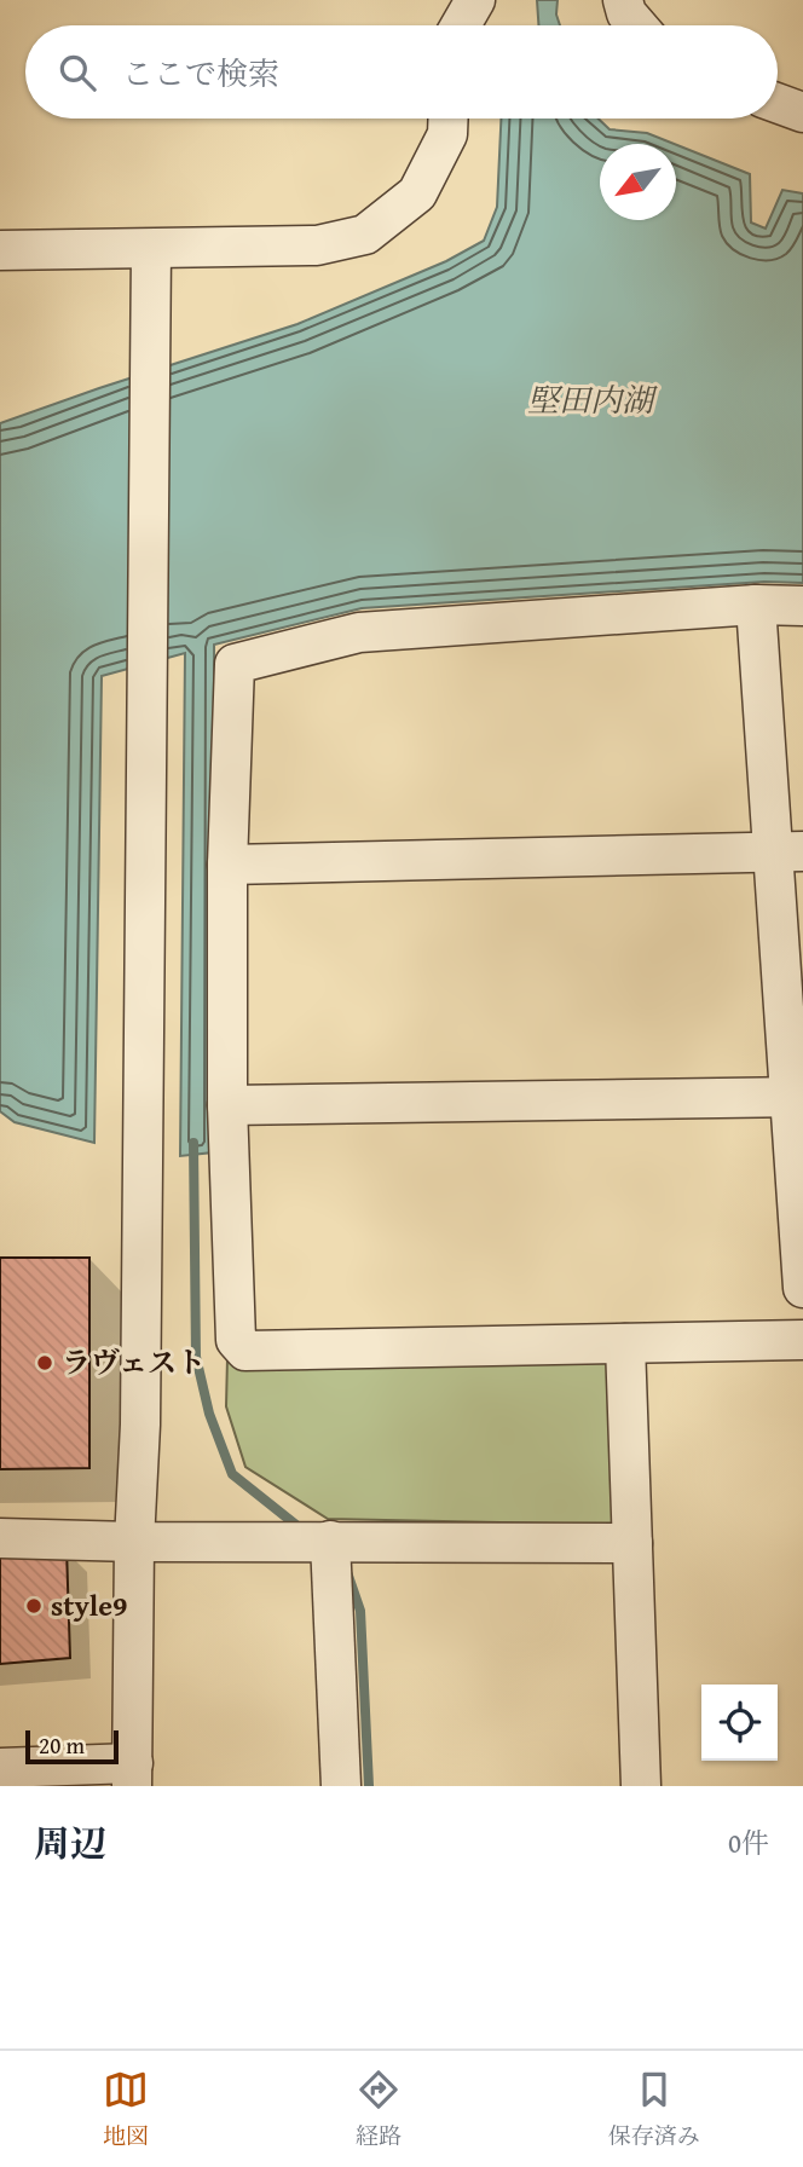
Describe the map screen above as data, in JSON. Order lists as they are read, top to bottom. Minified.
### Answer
{"water":["堅田内湖"],"places":["ラヴェスト","style9"],"scale_bar":"20 m","north":"bottom left","page":{"search":"ここで検索","scale":"20 m","heading":["周辺","0件"],"nav":["地図","経路","保存済み"]}}
